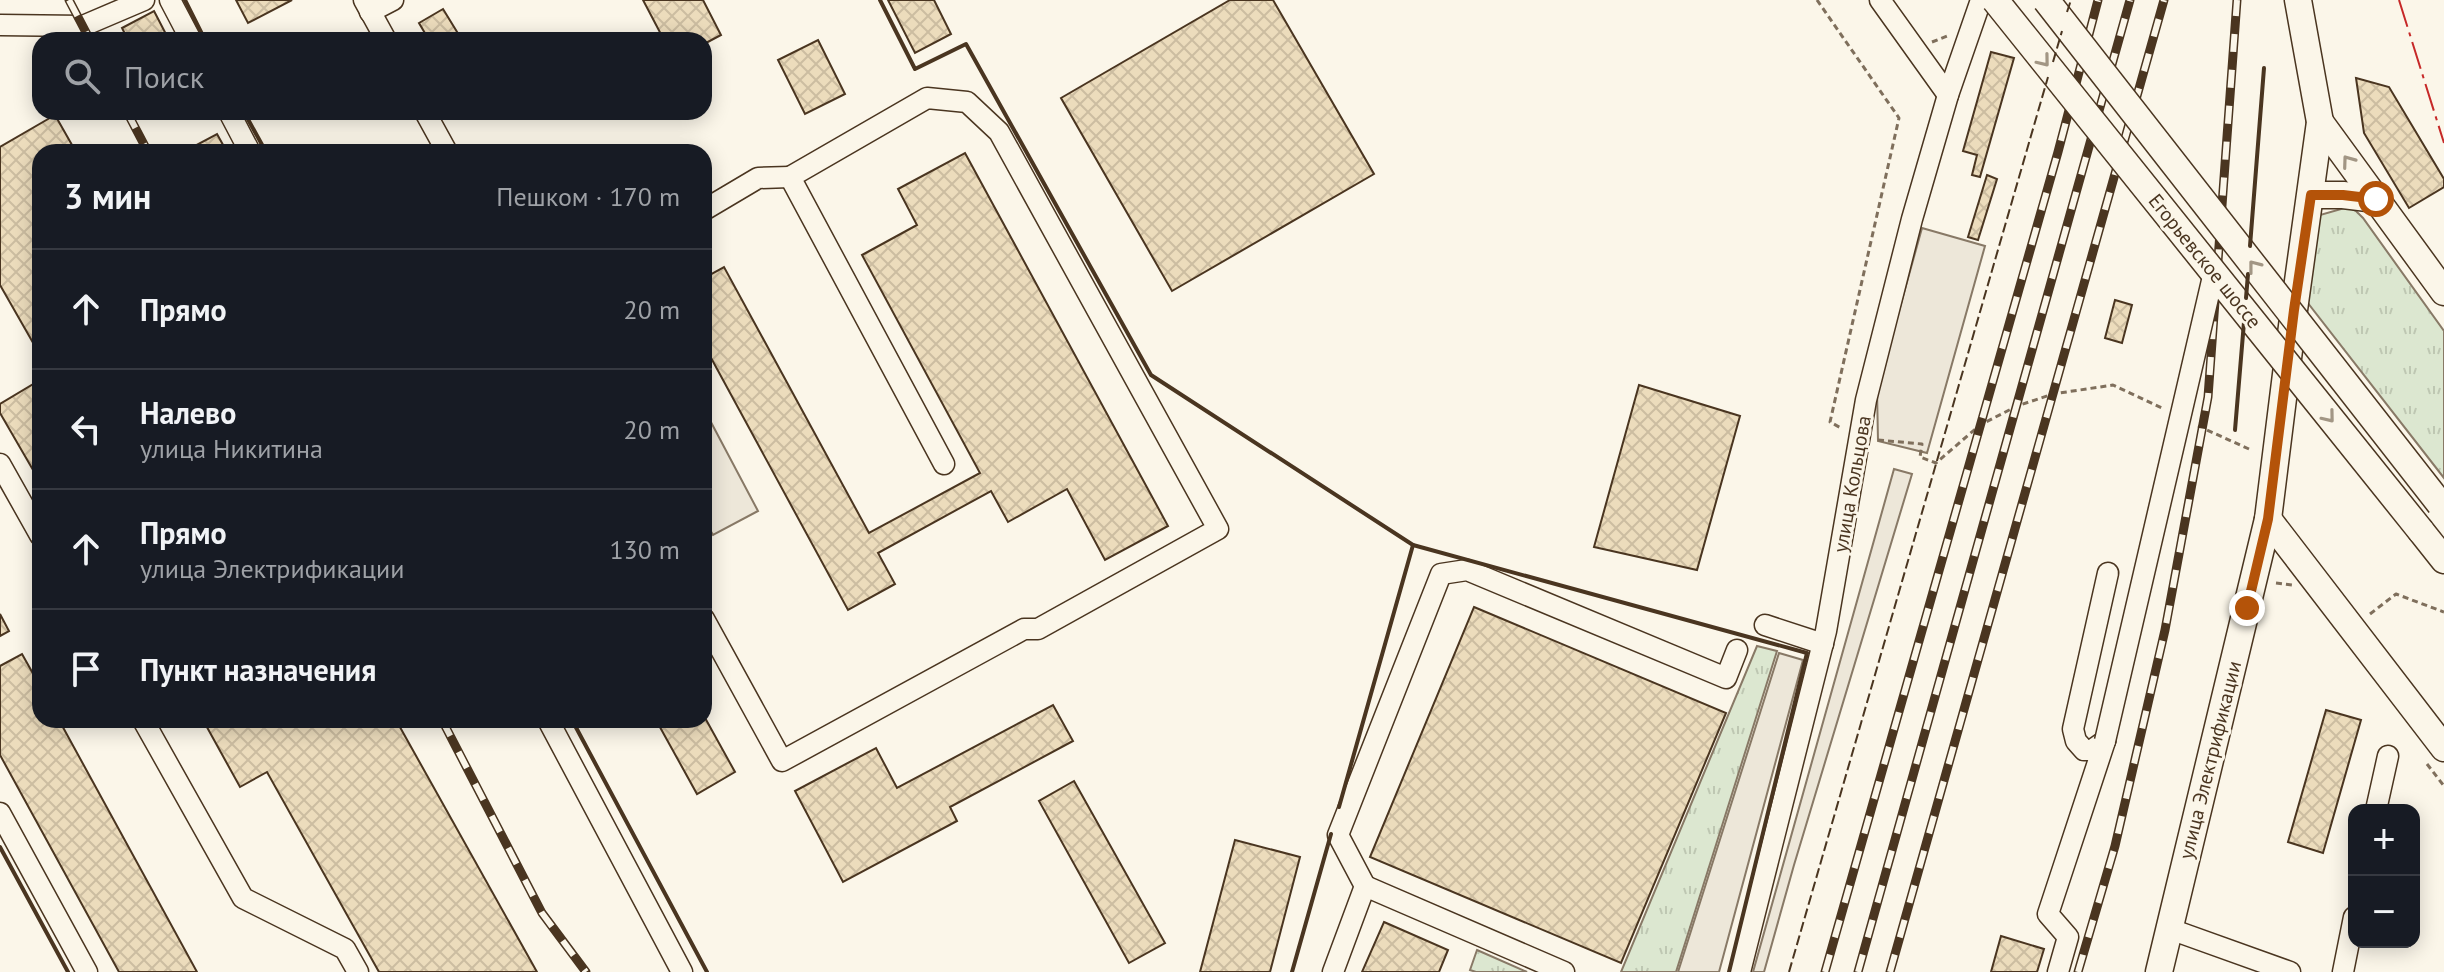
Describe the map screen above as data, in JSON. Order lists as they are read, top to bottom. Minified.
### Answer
{"streets":{"main road":["Егорьевское шоссе","улица Электрификации"],"street":["улица Кольцова"]},"page":{"search":"Поиск","heading":["3 мин","Пешком · 170 m"],"list":[["Прямо","20 m"],["Налево","улица Никитина","20 m"],["Прямо","улица Электрификации","130 m"],"Пункт назначения"],"map_buttons":["+","−"]}}
